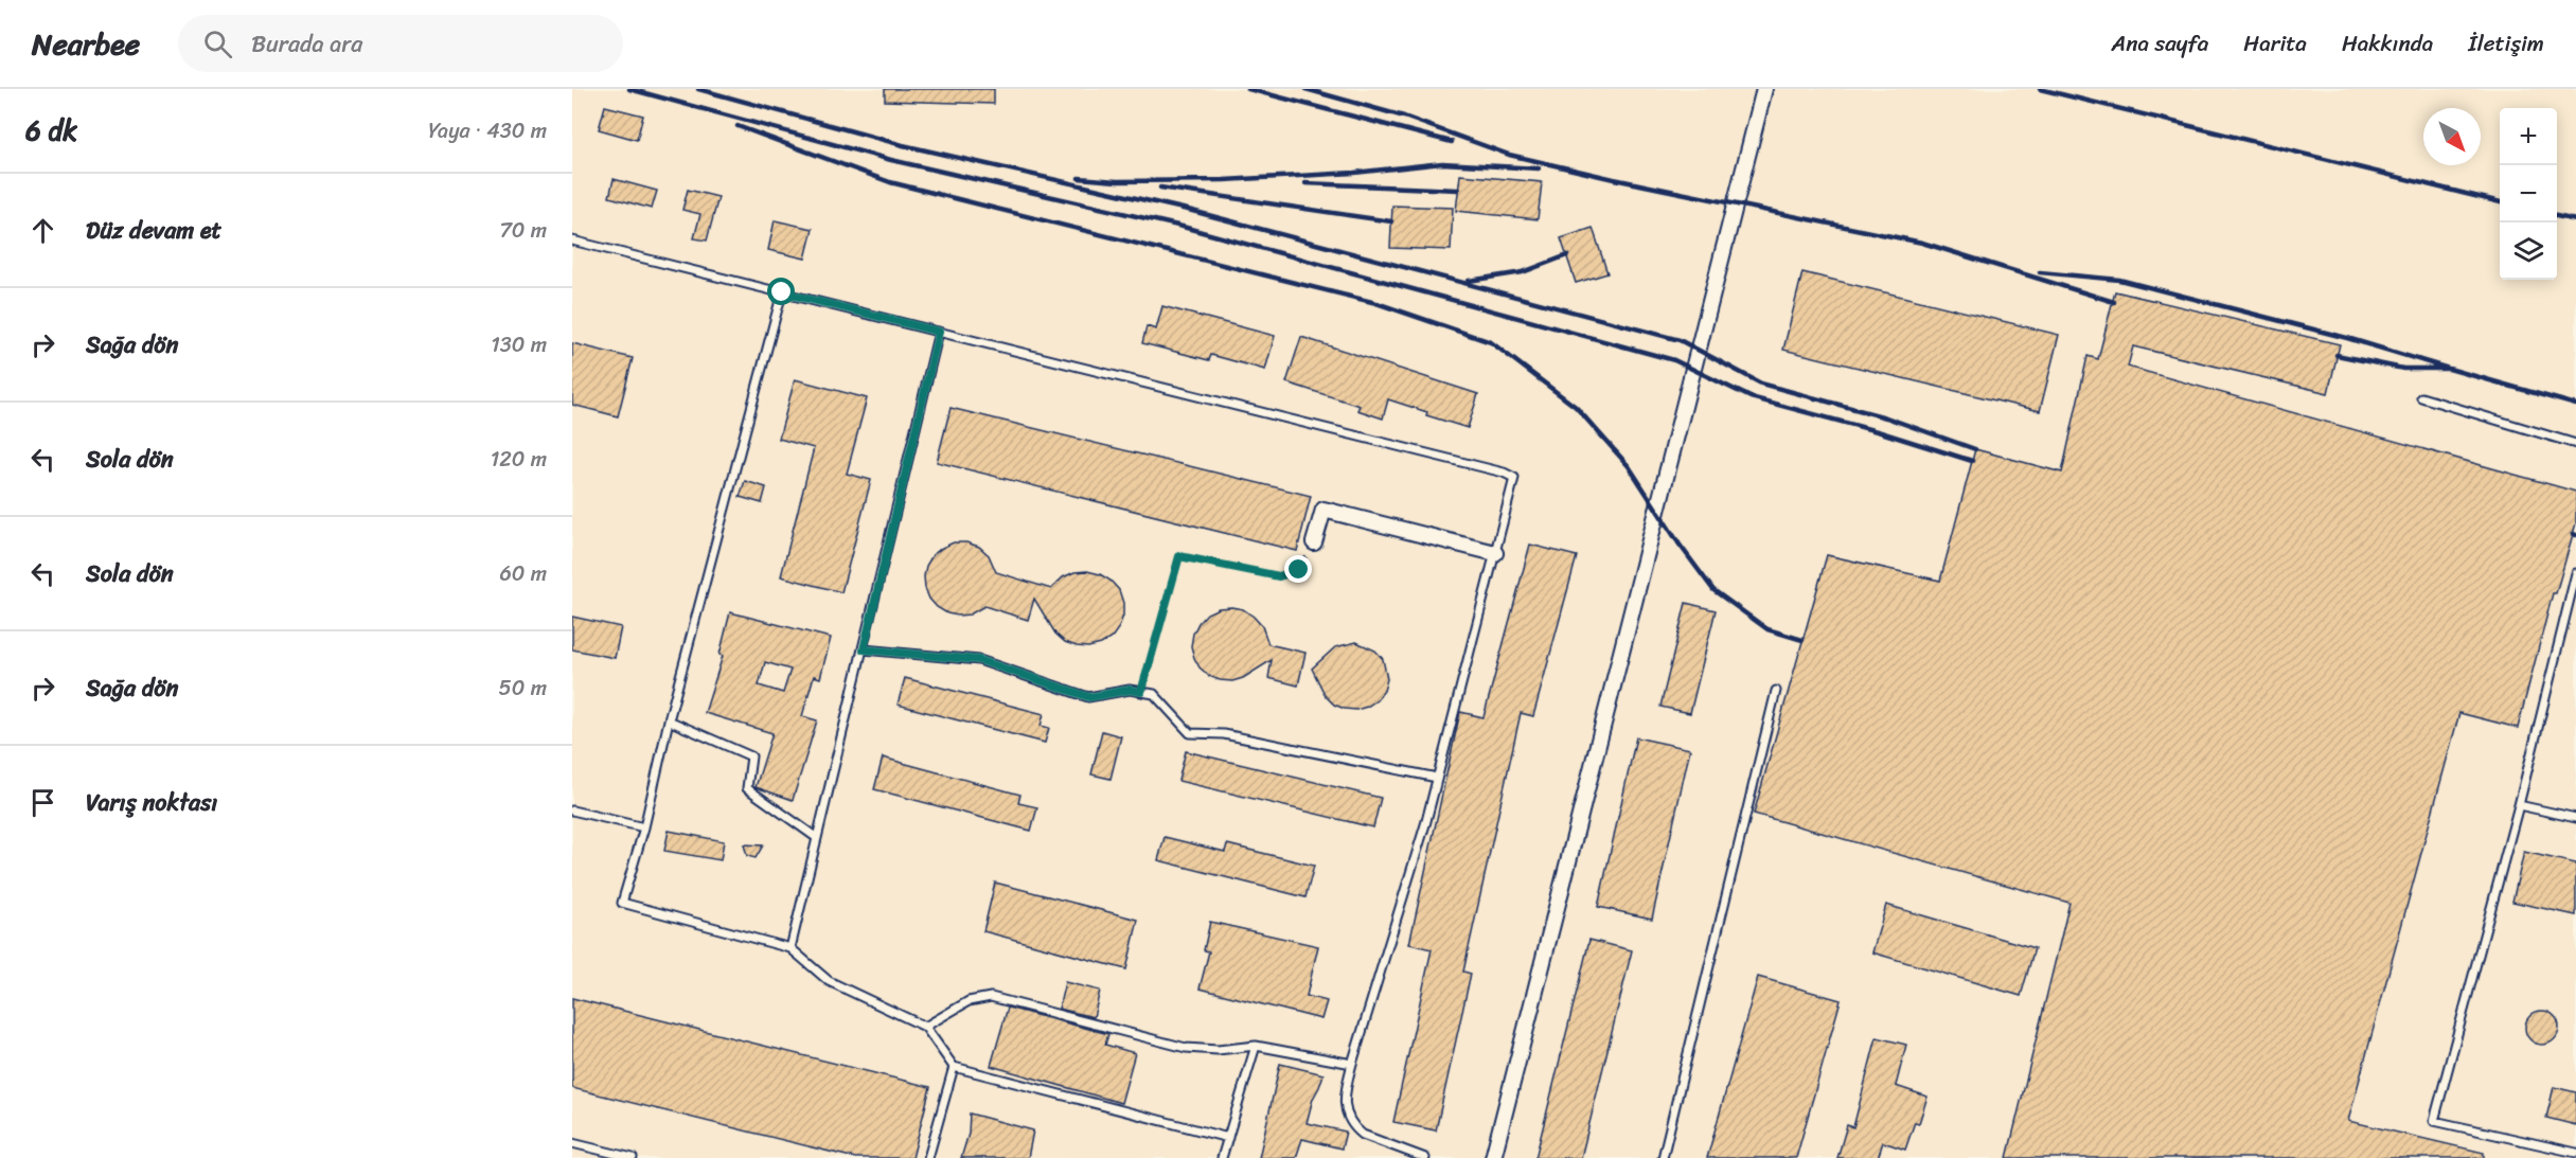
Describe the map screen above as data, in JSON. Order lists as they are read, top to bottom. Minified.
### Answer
{"north":"bottom right","page":{"header":"Nearbee","search":"Burada ara","nav":["Ana sayfa","Harita","Hakkında","İletişim"],"heading":["6 dk","Yaya · 430 m"],"map_buttons":["+","−"],"list":[["Düz devam et","70 m"],["Sağa dön","130 m"],["Sola dön","120 m"],["Sola dön","60 m"],["Sağa dön","50 m"],"Varış noktası"]}}
